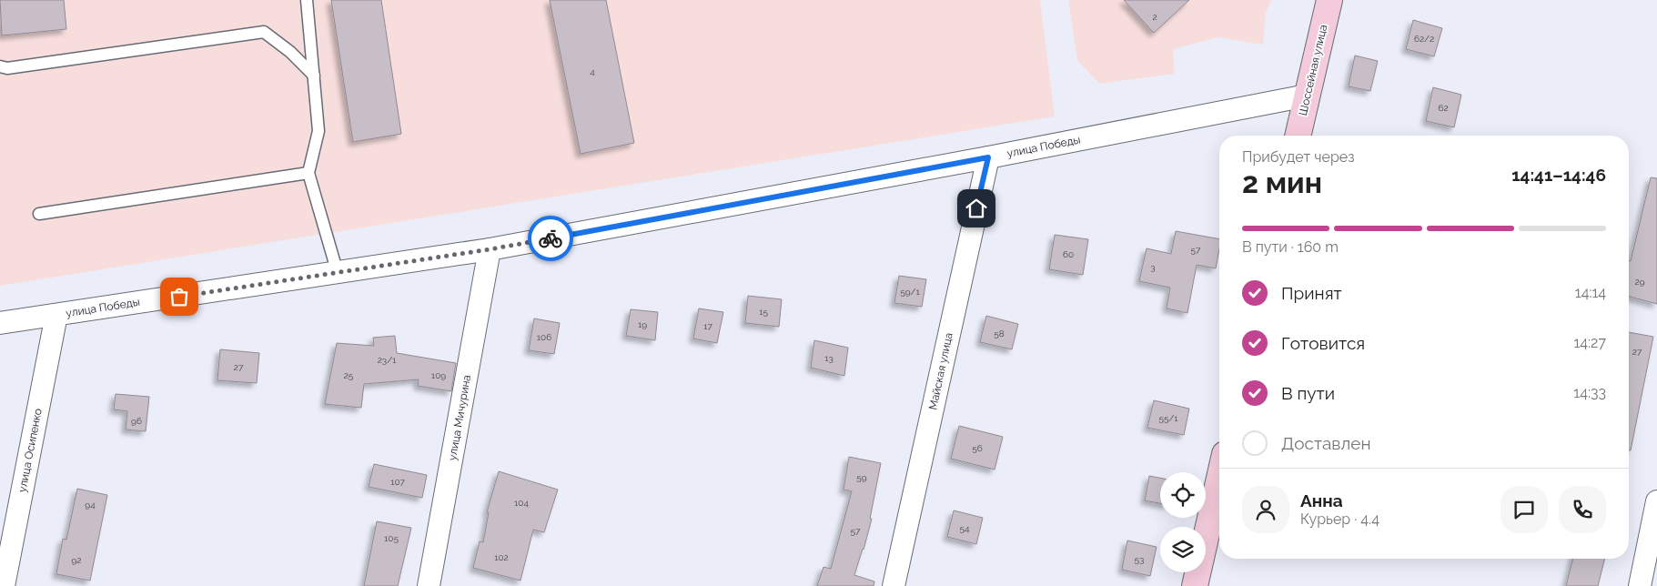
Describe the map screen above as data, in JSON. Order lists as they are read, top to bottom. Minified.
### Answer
{"streets":{"main road":["Шоссейная улица"],"street":["улица Победы","Майская улица","улица Мичурина","улица Осипенко"]},"crossings":[["Шоссейная улица","улица Победы"],["улица Победы","Майская улица"],["улица Победы","улица Мичурина"],["улица Победы","улица Осипенко"]],"house_numbers":["2","62/2","4","62","57","60","3","29","59/1","15","19","17","58","106","27","13","23/1","27","25","109","55/1","96","56","59","107","104","94","54","57","105","102","53","92"],"page":{"heading":["2 мин","Прибудет через","14:41–14:46"],"panel":["Анна","Курьер · 4.4"],"bar":"В пути · 160 m","list":[["Принят","14:14"],["Готовится","14:27"],["В пути","14:33"],"Доставлен"]}}
